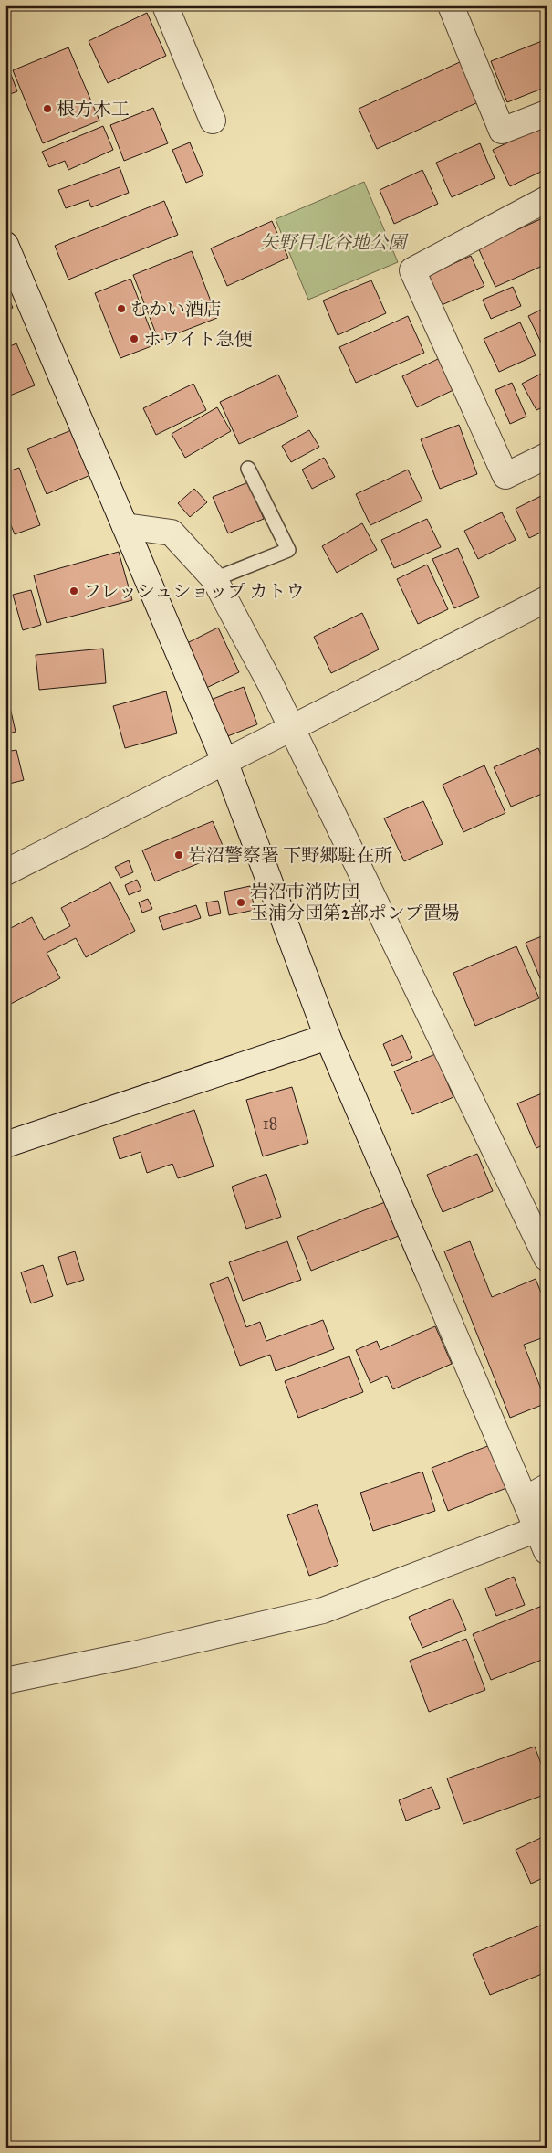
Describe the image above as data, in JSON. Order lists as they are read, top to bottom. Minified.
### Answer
{"parks":["矢野目北谷地公園"],"places":["根方木工","むかい酒店","ホワイト急便","フレッシュショップ カトウ","岩沼警察署 下野郷駐在所","岩沼市消防団 玉浦分団第2部ポンプ置場"],"house_numbers":["18"]}
